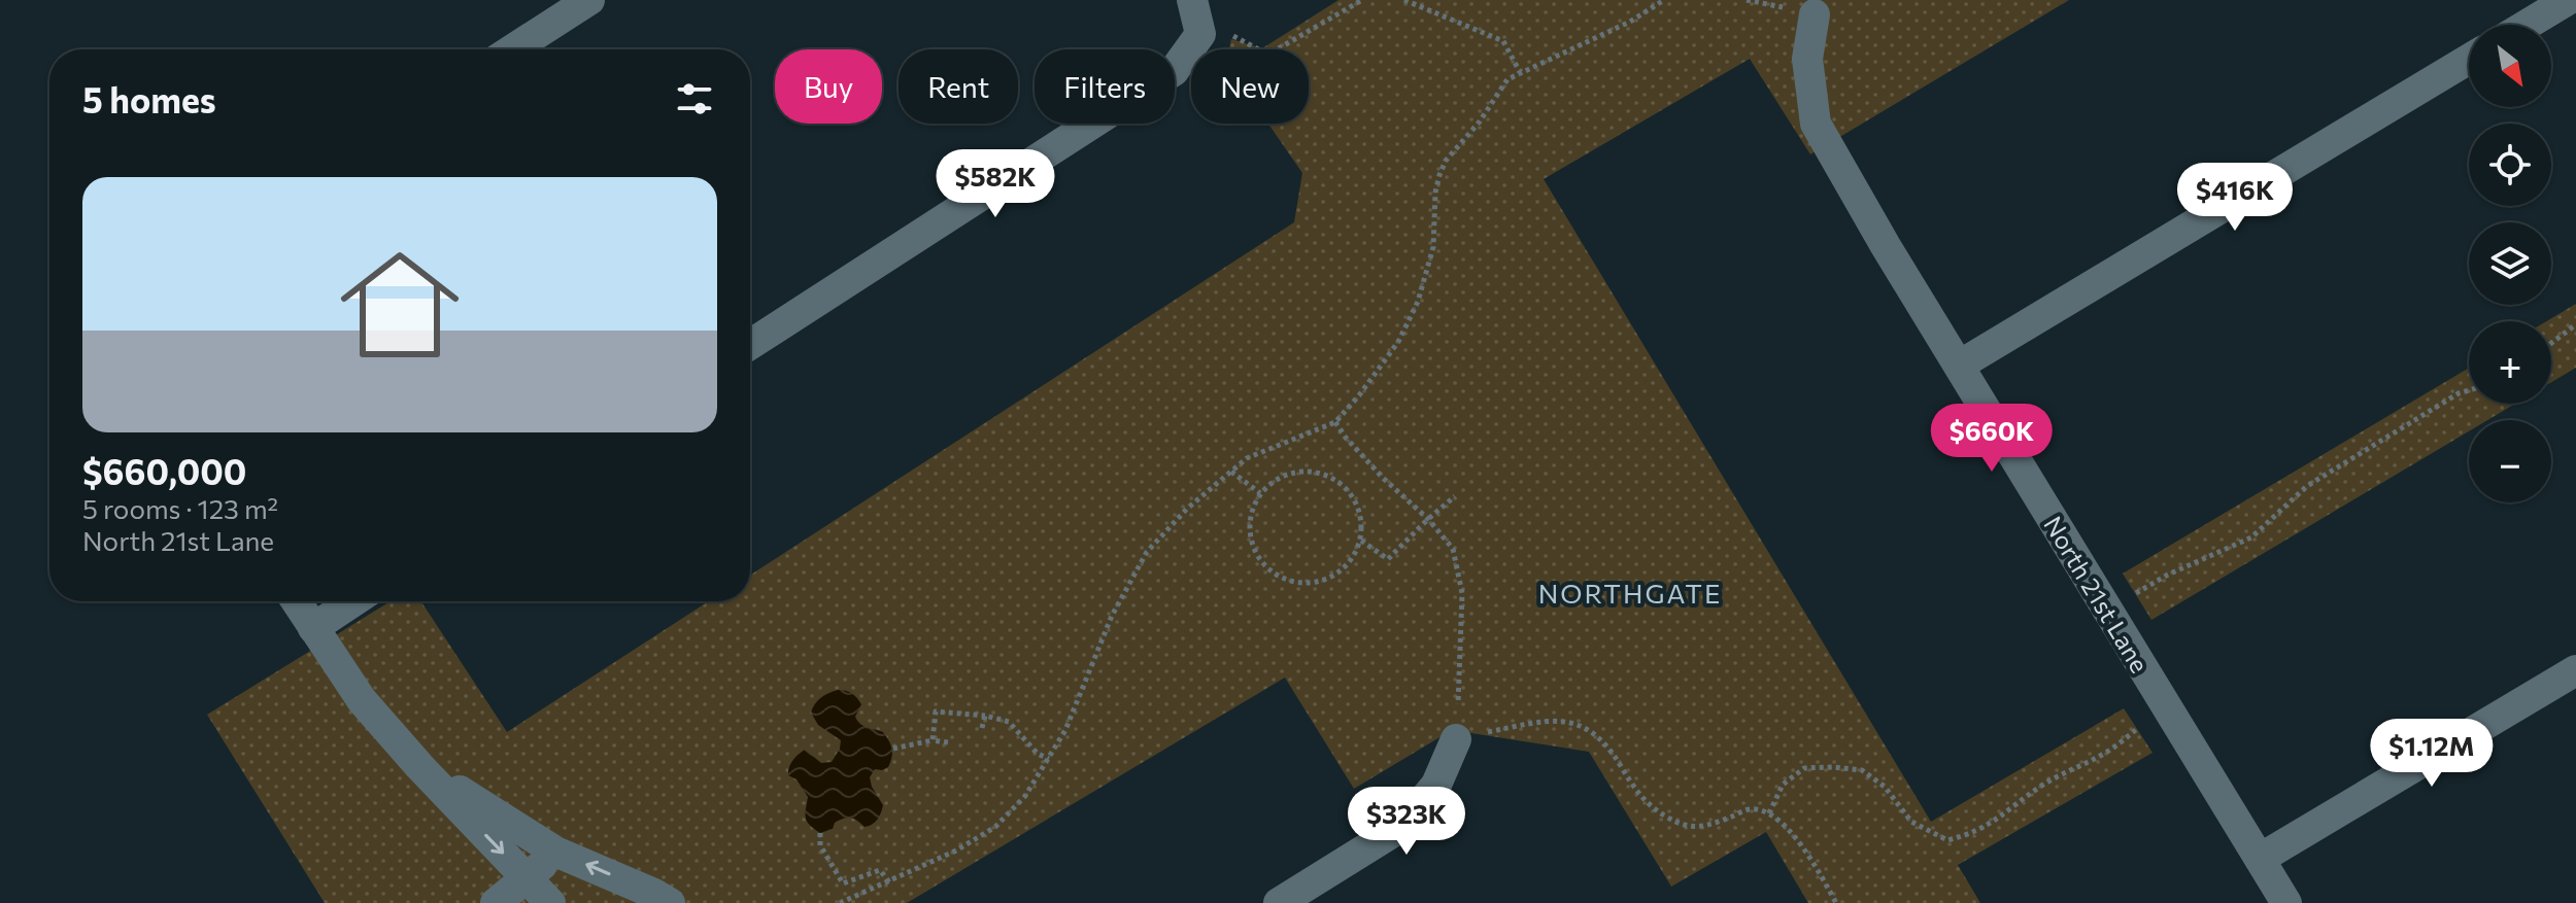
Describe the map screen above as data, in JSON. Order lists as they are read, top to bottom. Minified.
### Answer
{"streets":{"street":["North 21st Lane"]},"districts":["NORTHGATE"],"north":"bottom right","page":{"map_buttons":["+","−"],"chip":["Buy","Rent","Filters","New"],"heading":"5 homes","list":[{"name":"$660,000","note":"5 rooms · 123 m² · North 21st Lane"}],"price":["$582K","$416K","$660K","$1.12M","$323K"]}}
